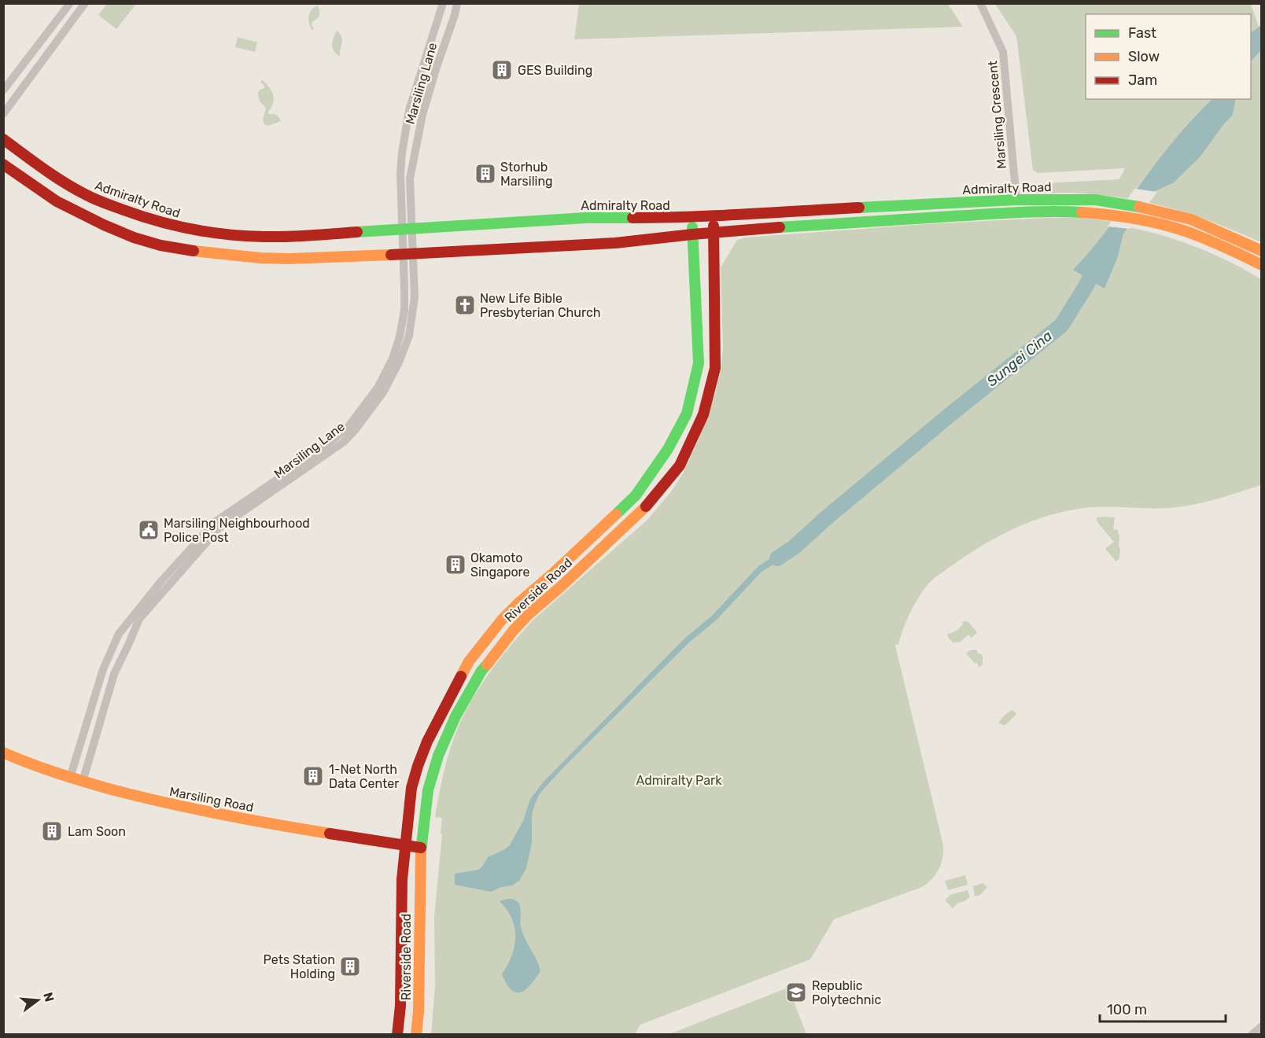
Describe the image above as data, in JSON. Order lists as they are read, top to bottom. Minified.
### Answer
{"streets":{"main road":["Admiralty Road","Riverside Road","Marsiling Road"],"street":["Marsiling Lane","Marsiling Crescent"]},"crossings":[["Marsiling Lane","Admiralty Road"],["Marsiling Lane","Marsiling Road"],["Marsiling Crescent","Admiralty Road"],["Admiralty Road","Riverside Road"],["Riverside Road","Marsiling Road"]],"water":["Sungei Cina"],"parks":["Admiralty Park"],"places":{"building":["GES Building","Storhub Marsiling","Okamoto Singapore","1-Net North Data Center","Lam Soon","Pets Station Holding"],"church":["New Life Bible Presbyterian Church"],"public building":["Marsiling Neighbourhood Police Post"],"school or university":["Republic Polytechnic"]},"legend":["Fast","Slow","Jam"],"scale_bar":"100 m","north":"right"}
